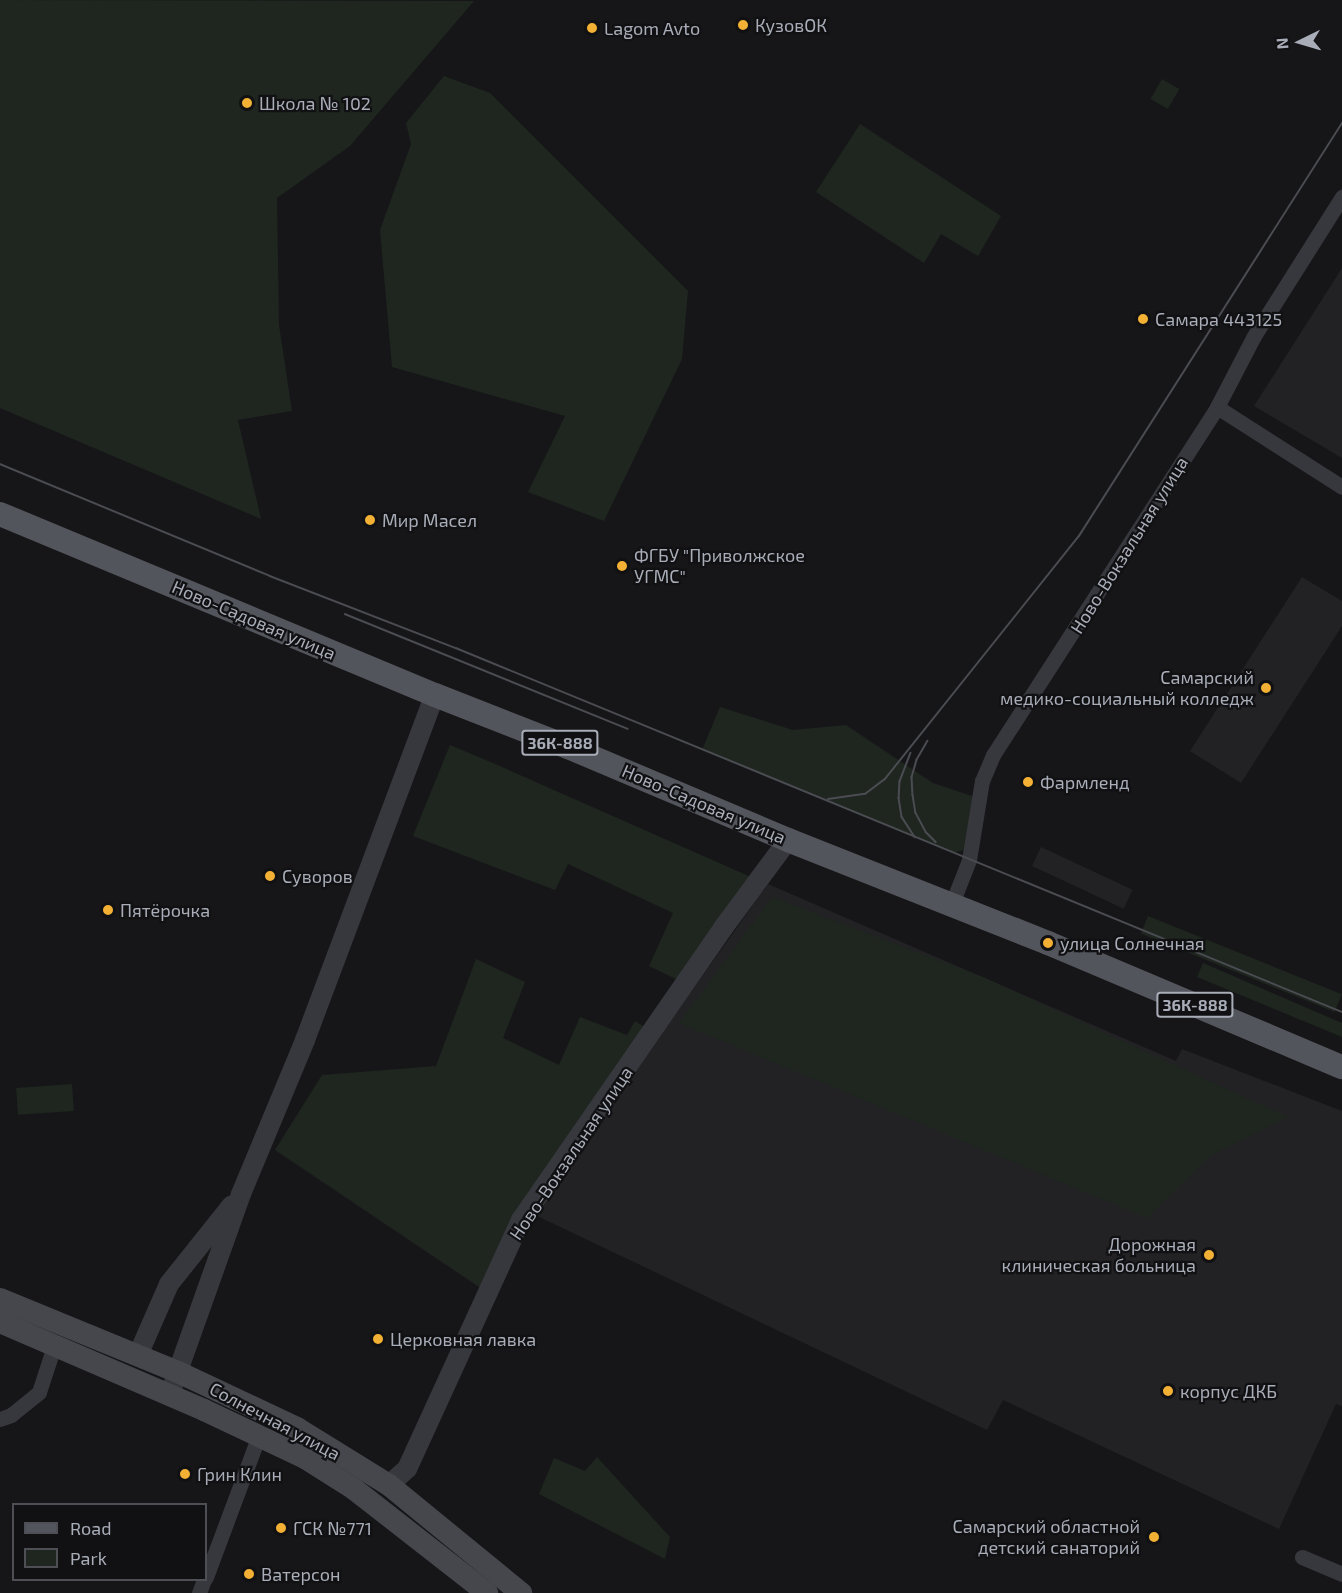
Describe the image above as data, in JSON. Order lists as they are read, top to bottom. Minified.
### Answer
{"streets":{"main road":["Ново-Садовая улица","36К-888","Солнечная улица"],"street":["Ново-Вокзальная улица"]},"crossings":[["Ново-Вокзальная улица","Ново-Садовая улица"],["Ново-Вокзальная улица","Солнечная улица"]],"places":["КузовОК","Lagom Avto","Школа № 102","Самара 443125","Мир Масел","ФГБУ \"Приволжское УГМС\"","Самарский медико-социальный колледж","Фармленд","Суворов","Пятёрочка","улица Солнечная","Дорожная клиническая больница","Церковная лавка","корпус ДКБ","Грин Клин","ГСК №771","Самарский областной детский санаторий","Ватерсон"],"legend":["Road","Park"],"north":"left"}
